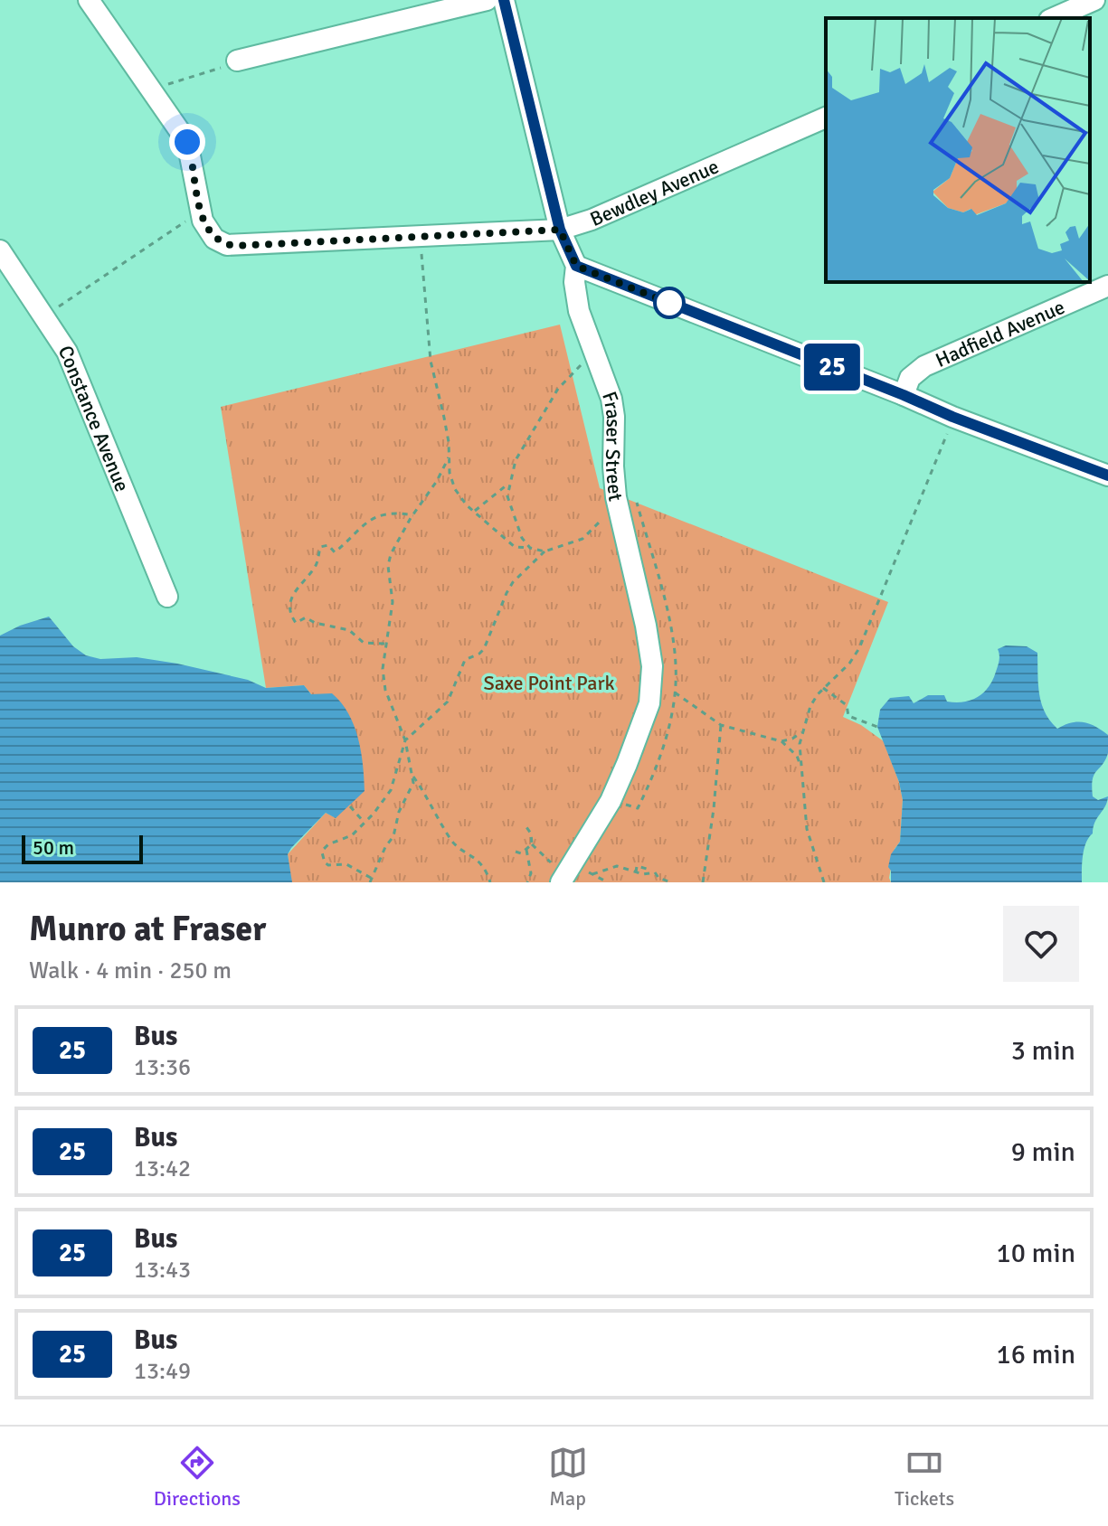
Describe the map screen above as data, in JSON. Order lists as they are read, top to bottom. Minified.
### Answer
{"streets":{"street":["Bewdley Avenue","Hadfield Avenue","Constance Avenue","Fraser Street"]},"crossings":[["Bewdley Avenue","Fraser Street"]],"parks":["Saxe Point Park"],"lines":["bus line 25"],"scale_bar":"50 m","page":{"on_map":"25","scale":"50 m","heading":["Munro at Fraser","Walk · 4 min · 250 m"],"list":[{"mark":"25","name":"Bus","note":"13:36","value":"3 min"},{"mark":"25","name":"Bus","note":"13:42","value":"9 min"},{"mark":"25","name":"Bus","note":"13:43","value":"10 min"},{"mark":"25","name":"Bus","note":"13:49","value":"16 min"}],"tabs":["Directions","Map","Tickets"]}}
